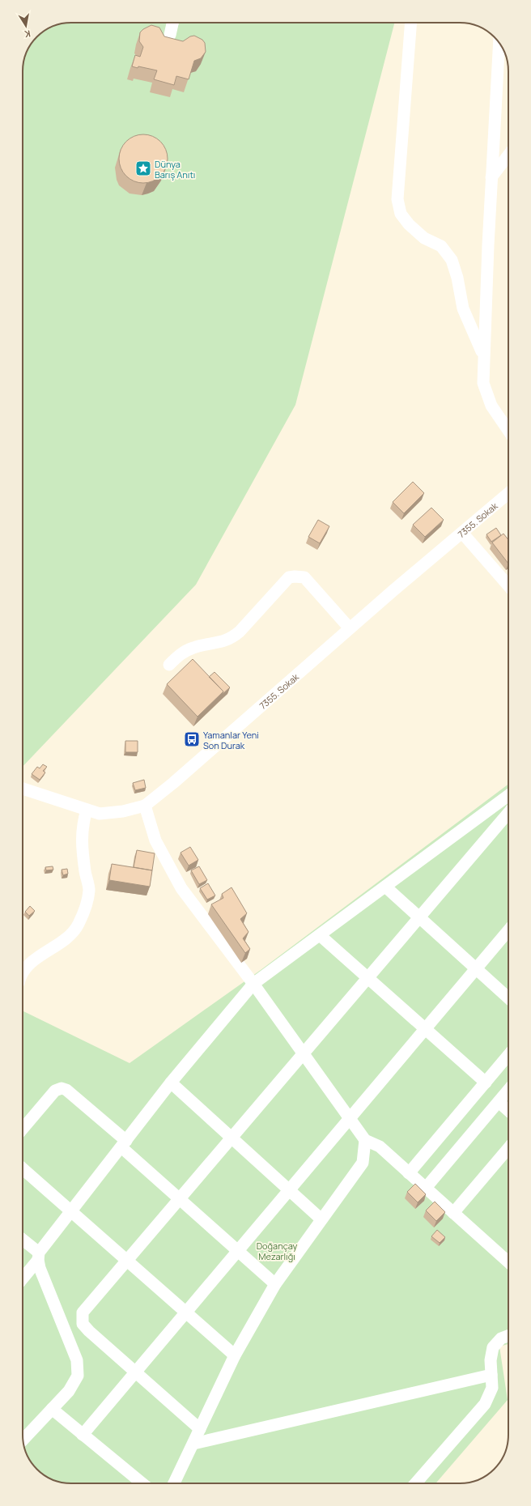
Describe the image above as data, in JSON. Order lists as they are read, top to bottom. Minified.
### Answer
{"streets":{"street":["7355. Sokak"]},"parks":["Doğançay Mezarlığı"],"places":{"place":["Dünya Barış Anıtı"],"bus stop":["Yamanlar Yeni Son Durak"]},"north":"bottom"}
